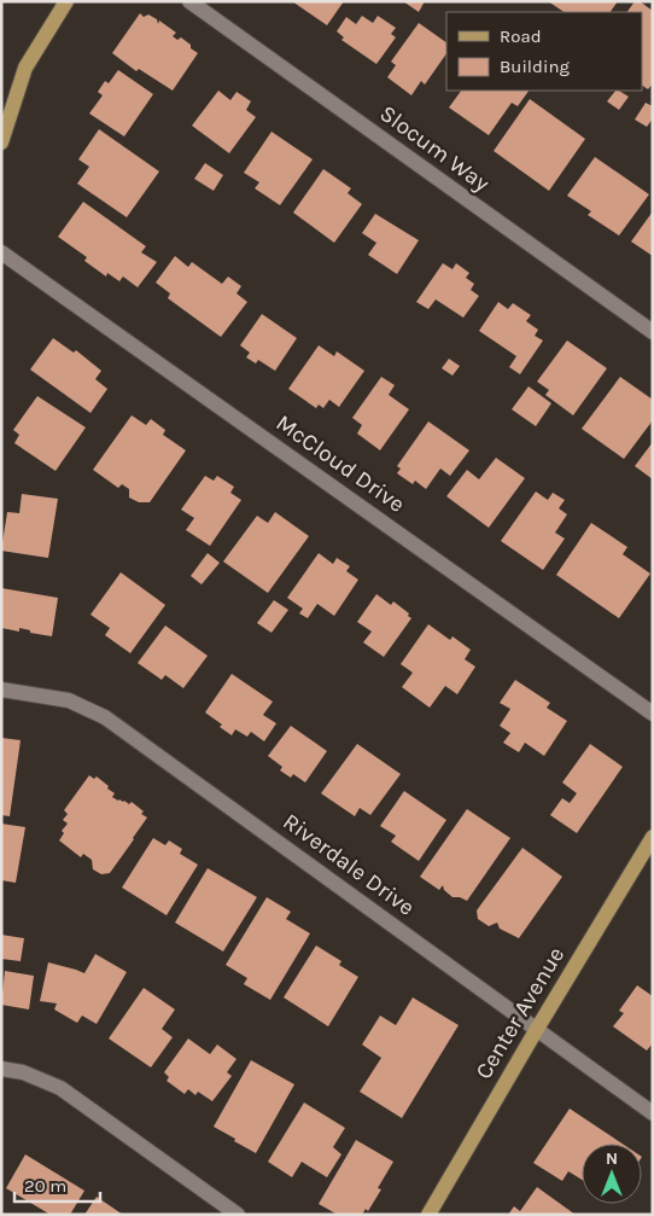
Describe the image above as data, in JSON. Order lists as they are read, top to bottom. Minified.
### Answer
{"streets":{"main road":["Center Avenue"],"street":["Slocum Way","McCloud Drive","Riverdale Drive"]},"crossings":[["Riverdale Drive","Center Avenue"]],"legend":["Road","Building"],"scale_bar":"20 m","north":"top"}
